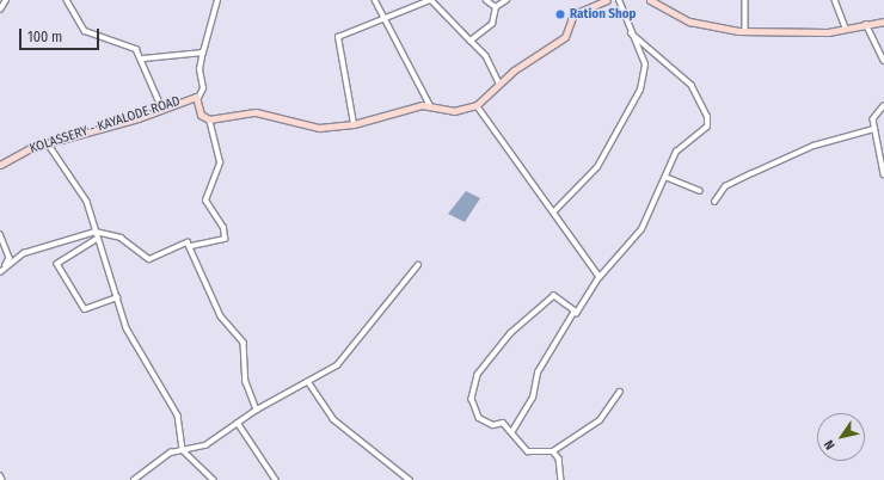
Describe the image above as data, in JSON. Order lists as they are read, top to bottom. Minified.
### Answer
{"streets":{"main road":["KOLASSERY - KAYALODE ROAD"]},"places":["Ration Shop"],"scale_bar":"100 m","north":"bottom left"}
